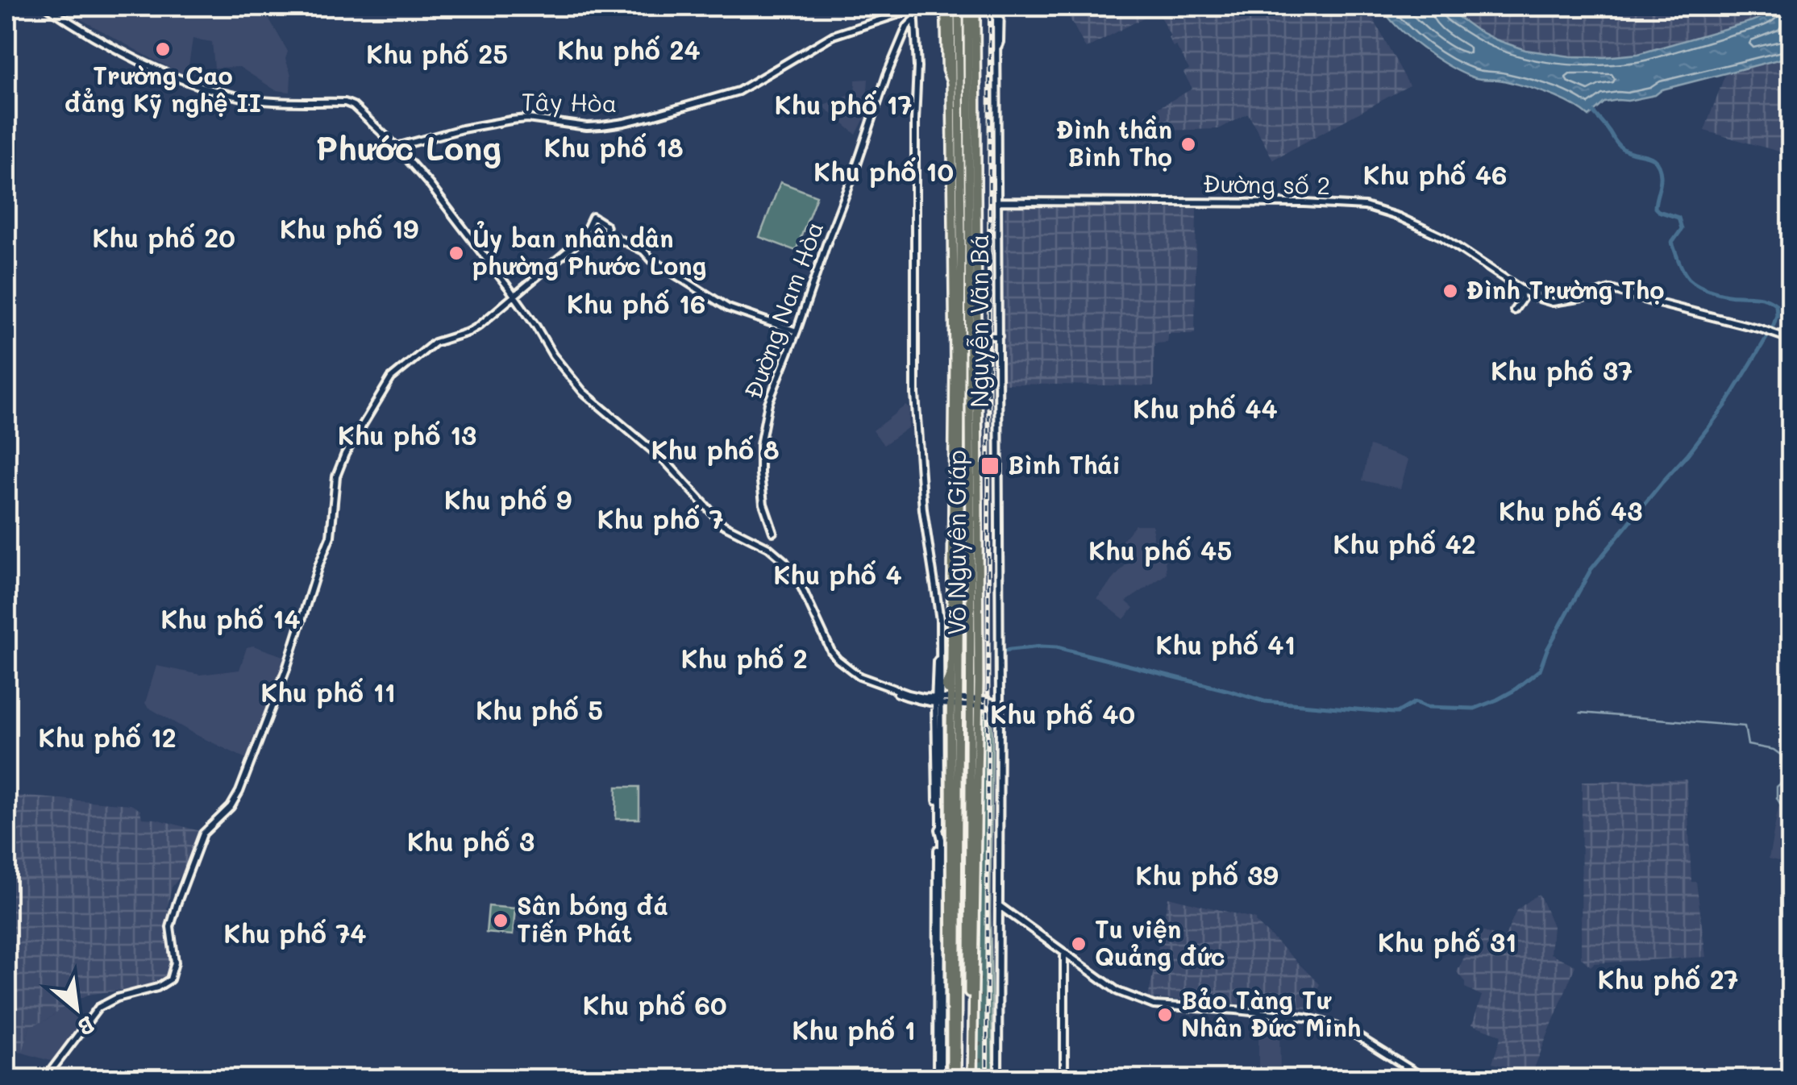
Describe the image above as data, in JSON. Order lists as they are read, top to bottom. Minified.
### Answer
{"streets":{"highway":["Võ Nguyên Giáp"],"main road":["Tây Hòa","Đường số 2","Đường Nam Hòa","Nguyễn Văn Bá"]},"crossings":[["Tây Hòa","Võ Nguyên Giáp"],["Đường số 2","Nguyễn Văn Bá"]],"districts":["Khu phố 24","Khu phố 25","Khu phố 17","Khu phố 18","Phước Long","Khu phố 10","Khu phố 46","Khu phố 19","Khu phố 20","Khu phố 16","Khu phố 37","Khu phố 44","Khu phố 13","Khu phố 8","Khu phố 9","Khu phố 43","Khu phố 7","Khu phố 42","Khu phố 45","Khu phố 4","Khu phố 14","Khu phố 41","Khu phố 2","Khu phố 11","Khu phố 5","Khu phố 40","Khu phố 12","Khu phố 3","Khu phố 39","Khu phố 74","Khu phố 31","Khu phố 27","Khu phố 60","Khu phố 1"],"places":{"other":["Trường Cao đẳng Kỹ nghệ II","Đình thần Bình Thọ","Ủy ban nhân dân phường Phước Long","Đình Trường Thọ","Sân bóng đá Tiến Phát","Tu viện Quảng đức","Bảo Tàng Tư Nhân Đức Minh"],"transit":["Bình Thái"]},"north":"bottom right"}
